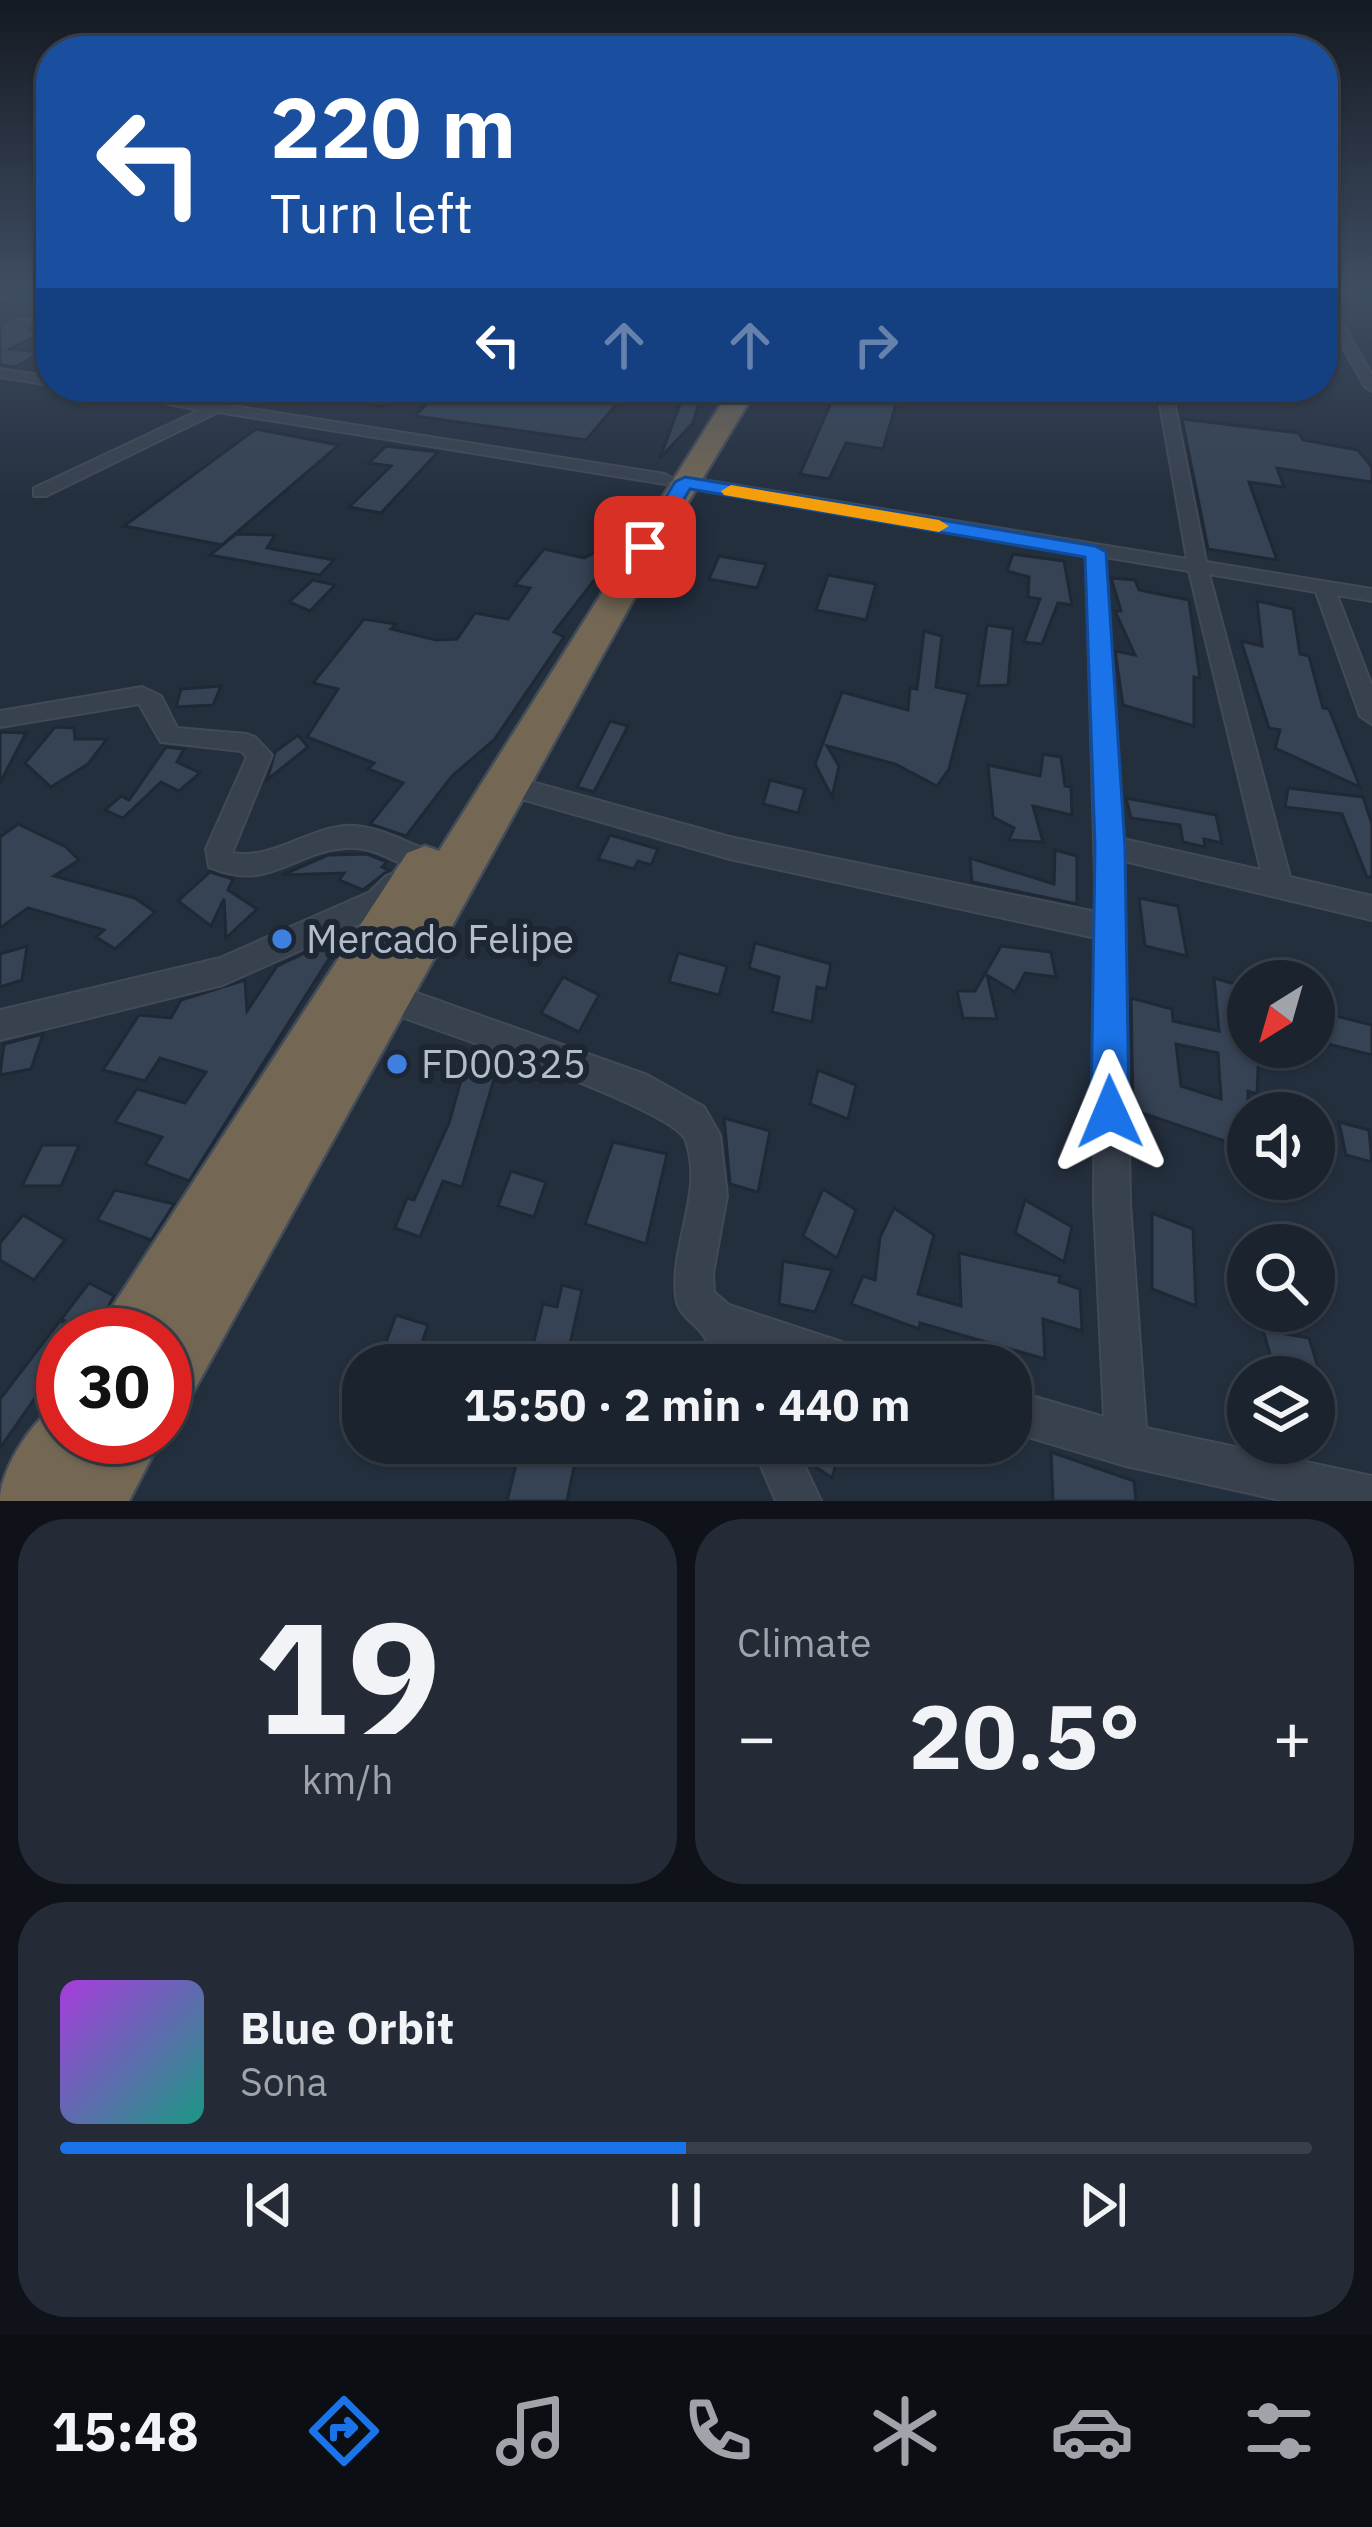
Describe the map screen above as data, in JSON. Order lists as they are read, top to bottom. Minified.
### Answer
{"places":["Mercado Felipe","FD00325"],"north":"bottom left","page":{"turn":["220 m","Turn left"],"limit":"30","trip":"15:50 · 2 min · 440 m","tile":[["19","km/h"],"Climate"],"heat":["−","20.5°","+"],"song":["Blue Orbit","Sona"],"tabs":"15:48"}}
